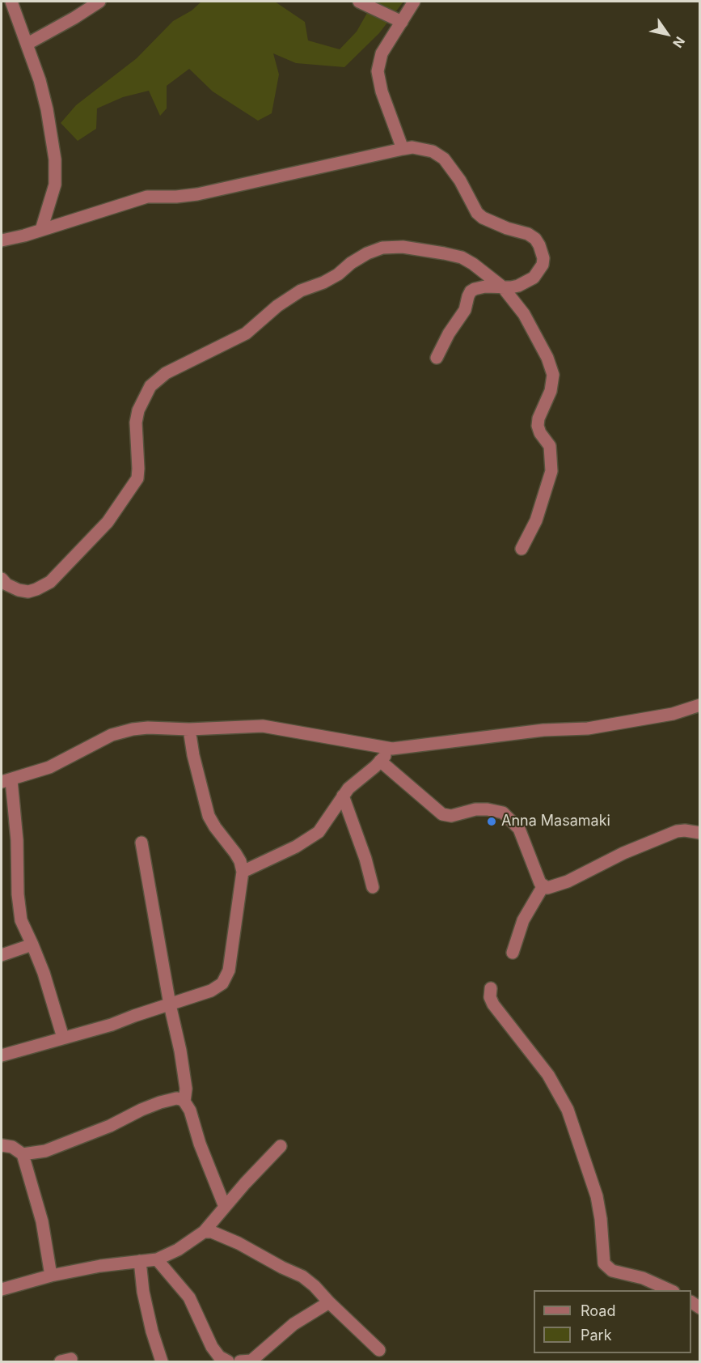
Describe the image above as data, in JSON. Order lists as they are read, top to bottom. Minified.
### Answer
{"places":["Anna Masamaki"],"legend":["Road","Park"],"north":"bottom right"}
